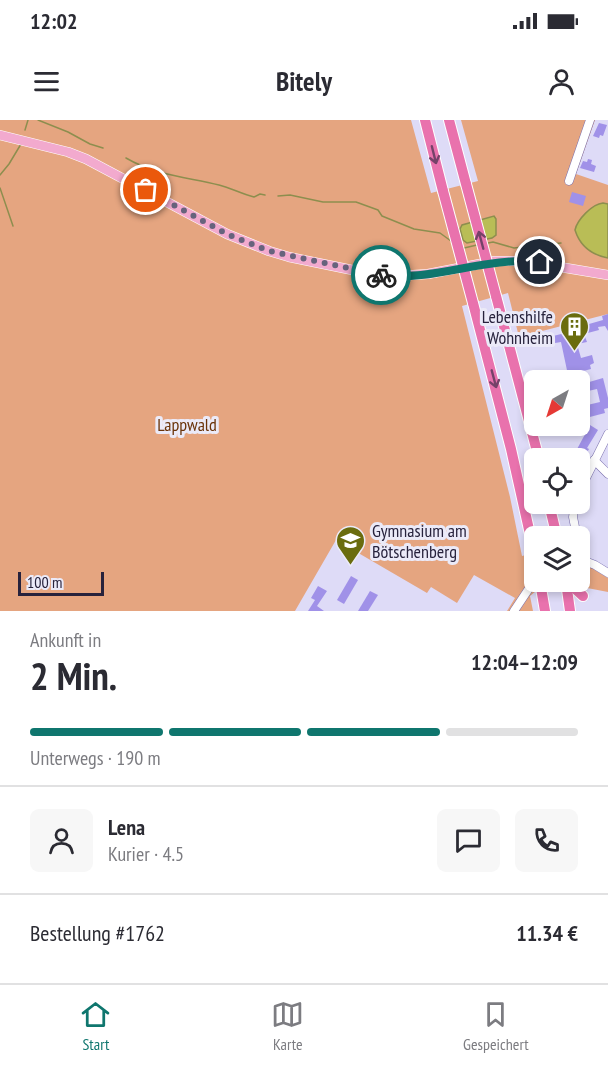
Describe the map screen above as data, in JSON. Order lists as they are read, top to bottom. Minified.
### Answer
{"parks":["Lappwald"],"places":{"building":["Lebenshilfe Wohnheim"],"school or university":["Gymnasium am Bötschenberg"]},"scale_bar":"100 m","north":"bottom left","page":{"status":"12:02","header":"Bitely","scale":"100 m","heading":["2 Min.","Ankunft in","12:04–12:09"],"panel":["Lena","Kurier · 4.5","Bestellung #1762","11.34 €"],"bar":"Unterwegs · 190 m","tabs":["Start","Karte","Gespeichert"]}}
